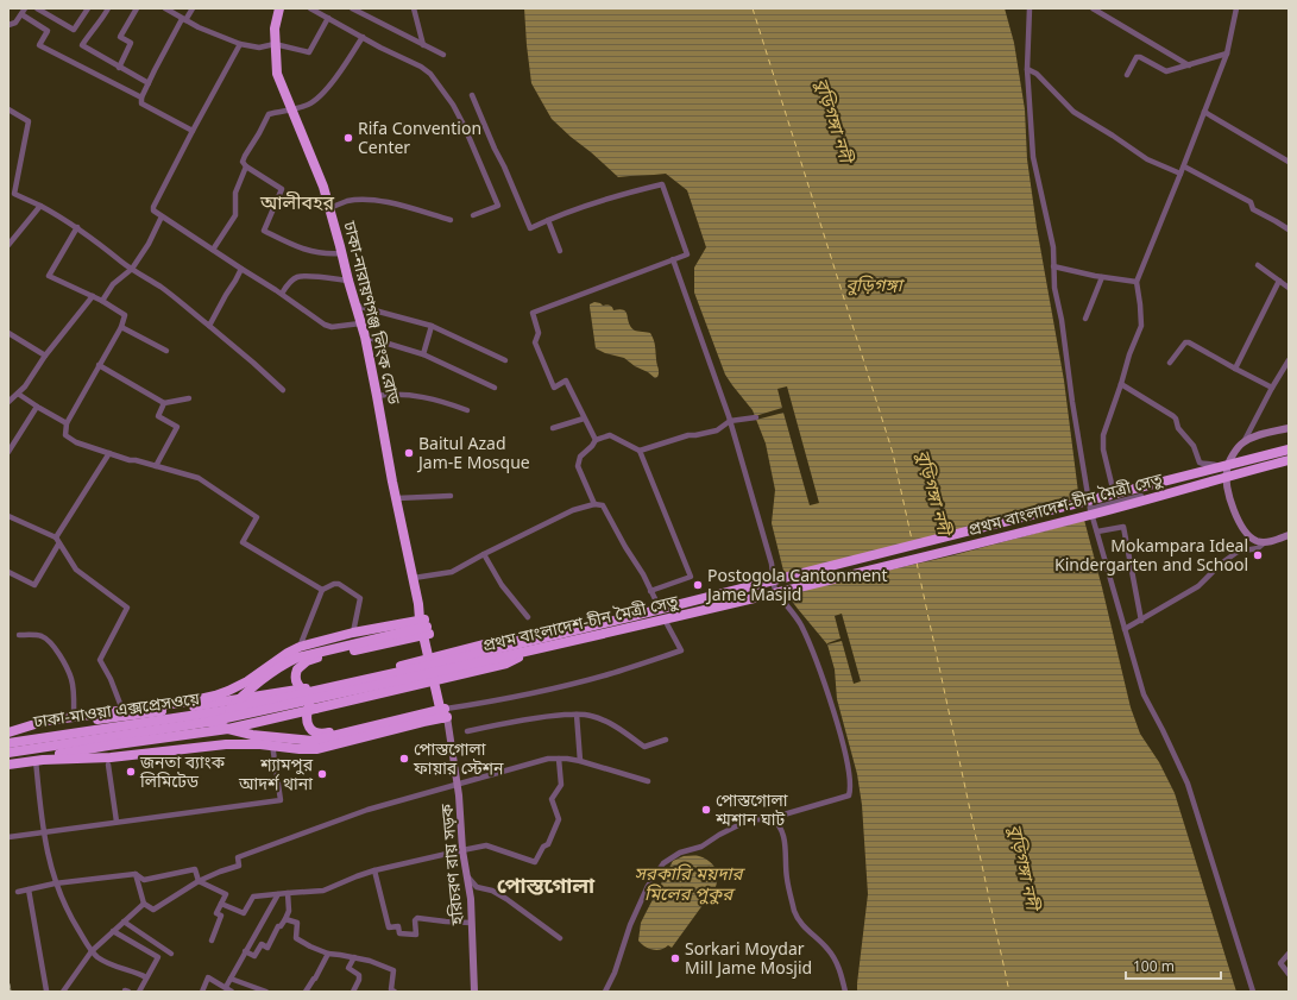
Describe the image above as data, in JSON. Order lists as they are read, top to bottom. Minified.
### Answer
{"streets":{"highway":["ঢাকা-নারায়ণগঞ্জ লিংক রোড","প্রথম বাংলাদেশ-চীন মৈত্রী সেতু","ঢাকা-মাওয়া এক্সপ্রেসওয়ে"],"main road":["হরিচরণ রায় সড়ক"]},"crossings":[["ঢাকা-নারায়ণগঞ্জ লিংক রোড","হরিচরণ রায় সড়ক"]],"districts":["আলীবহর","পোস্তগোলা"],"water":["বুড়িগঙ্গা নদী","বুড়িগঙ্গা","সরকারি ময়দার মিলের পুকুর"],"places":["Rifa Convention Center","Baitul Azad Jam-E Mosque","Mokampara Ideal Kindergarten and School","Postogola Cantonment Jame Masjid","পোস্তগোলা ফায়ার স্টেশন","জনতা ব্যাংক লিমিটেড","শ্যামপুর আদর্শ থানা","পোস্তগোলা শ্মশান ঘাট","Sorkari Moydar Mill Jame Mosjid"],"scale_bar":"100 m"}
